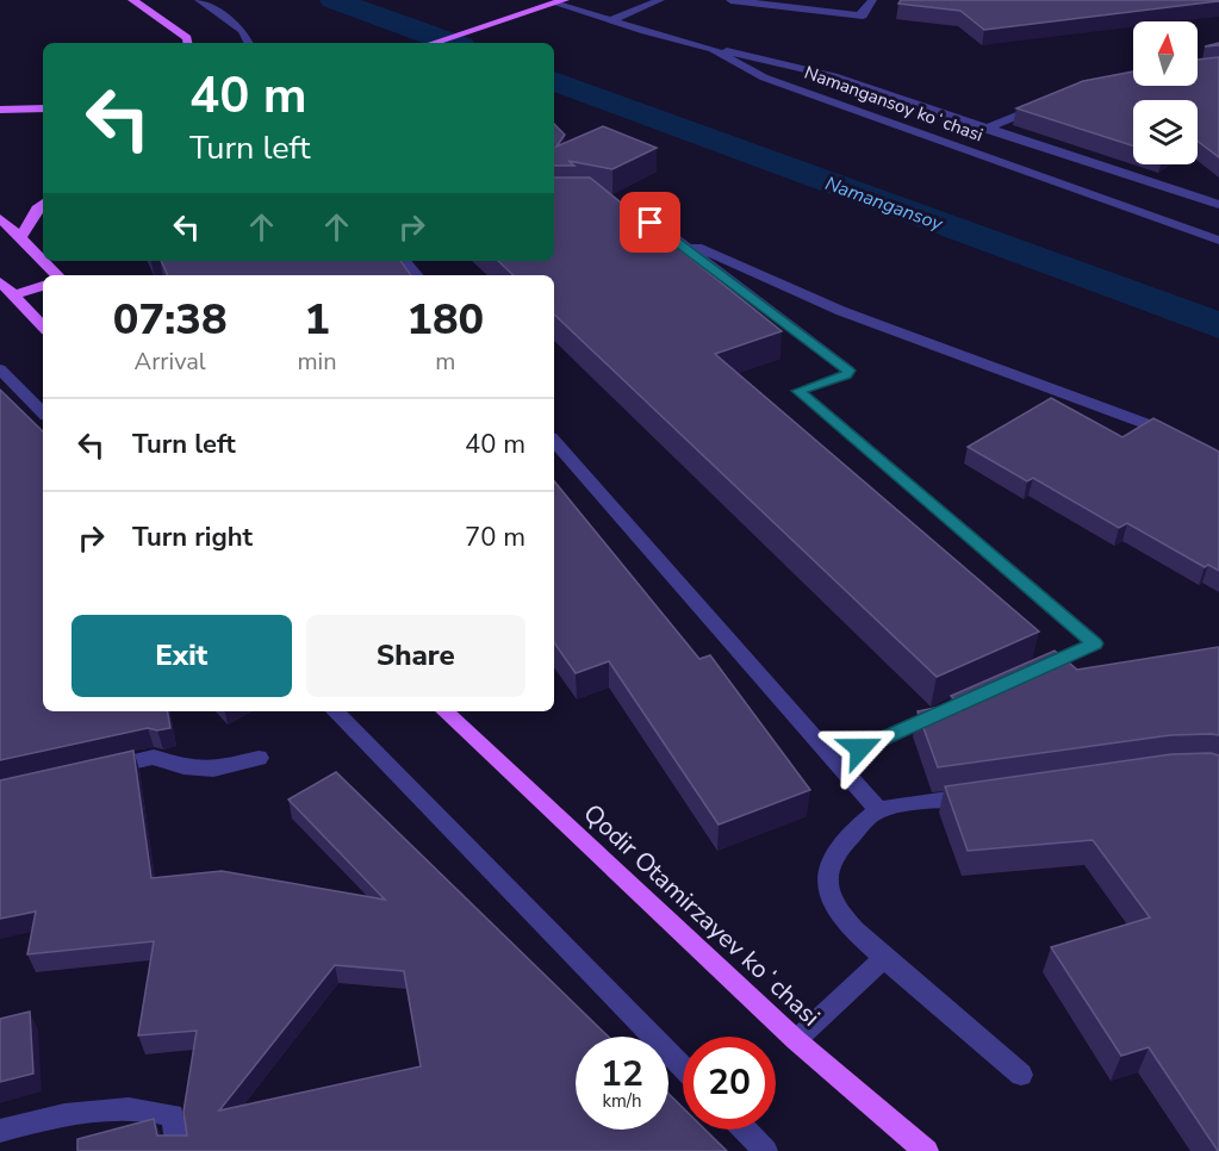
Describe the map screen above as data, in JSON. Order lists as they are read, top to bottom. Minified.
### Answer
{"streets":{"main road":["Qodir Otamirzayev koʻchasi"],"street":["Namangansoy koʻchasi"]},"water":["Namangansoy"],"north":"top","page":{"turn":["40 m","Turn left"],"eta":["07:38","Arrival","1","min","180","m"],"list":[{"name":"Turn left","value":"40 m"},{"name":"Turn right","value":"70 m"}],"buttons":["Exit","Share"],"speed":"12 km/h","limit":"20"}}
